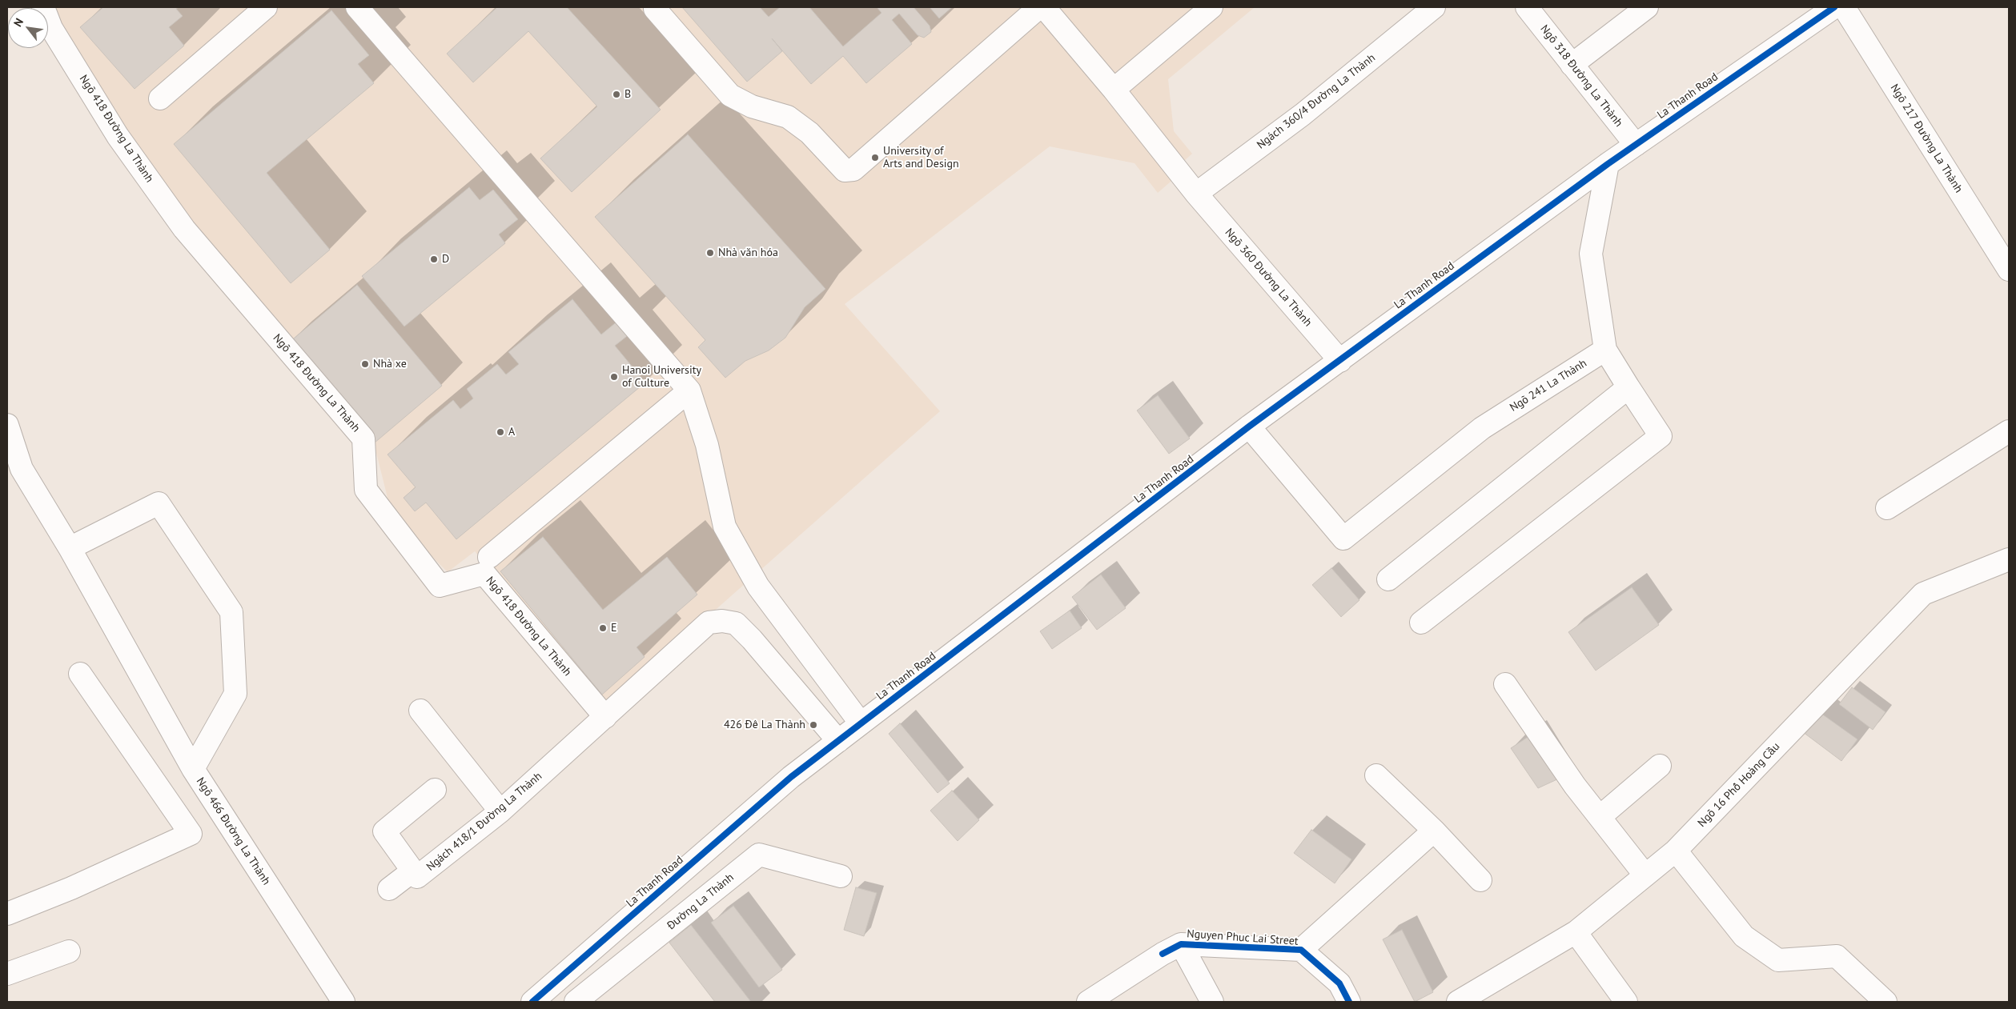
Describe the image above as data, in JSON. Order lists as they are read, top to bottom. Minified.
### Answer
{"streets":{"street":["Ngõ 318 Đường La Thành","La Thanh Road","Ngách 360/4 Đường La Thành","Ngõ 418 Đường La Thành","Ngõ 217 Đường La Thành","Ngõ 360 Đường La Thành","Ngõ 241 La Thành","Ngõ 16 Phố Hoàng Cầu","Ngách 418/1 Đường La Thành","Ngõ 466 Đường La Thành","Đường La Thành","Nguyen Phuc Lai Street"]},"crossings":[["Ngõ 318 Đường La Thành","La Thanh Road"],["La Thanh Road","Ngõ 360 Đường La Thành"],["La Thanh Road","Ngõ 241 La Thành"],["Ngách 360/4 Đường La Thành","Ngõ 360 Đường La Thành"],["Ngõ 418 Đường La Thành","Ngách 418/1 Đường La Thành"]],"places":["B","University of Arts and Design","Nhà văn hóa","D","Nhà xe","Hanoi University of Culture","A","E","426 Đê La Thành"],"north":"top left"}
